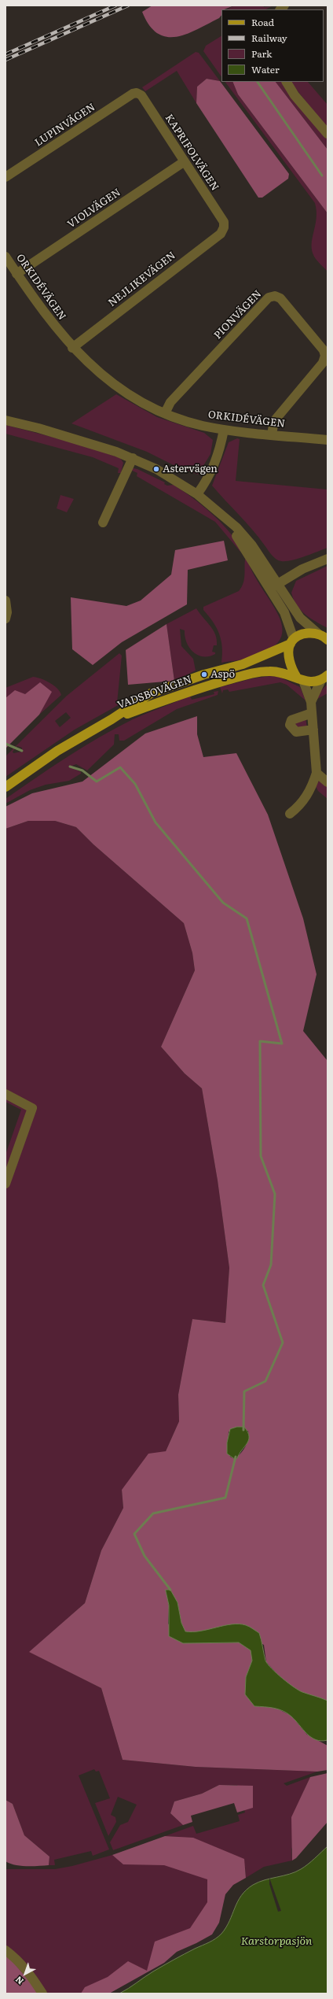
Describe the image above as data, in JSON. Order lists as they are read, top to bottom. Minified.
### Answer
{"streets":{"main road":["VADSBOVÄGEN"],"street":["LUPINVÄGEN","KAPRIFOLVÄGEN","VIOLVÄGEN","NEJLIKEVÄGEN","ORKIDÉVÄGEN","PIONVÄGEN"]},"crossings":[["LUPINVÄGEN","KAPRIFOLVÄGEN"],["KAPRIFOLVÄGEN","VIOLVÄGEN"],["KAPRIFOLVÄGEN","NEJLIKEVÄGEN"],["VIOLVÄGEN","ORKIDÉVÄGEN"],["NEJLIKEVÄGEN","ORKIDÉVÄGEN"],["ORKIDÉVÄGEN","PIONVÄGEN"]],"water":["Karstorpasjön"],"places":["Astervägen","Aspö"],"legend":["Road","Railway","Park","Water"],"north":"bottom left"}
